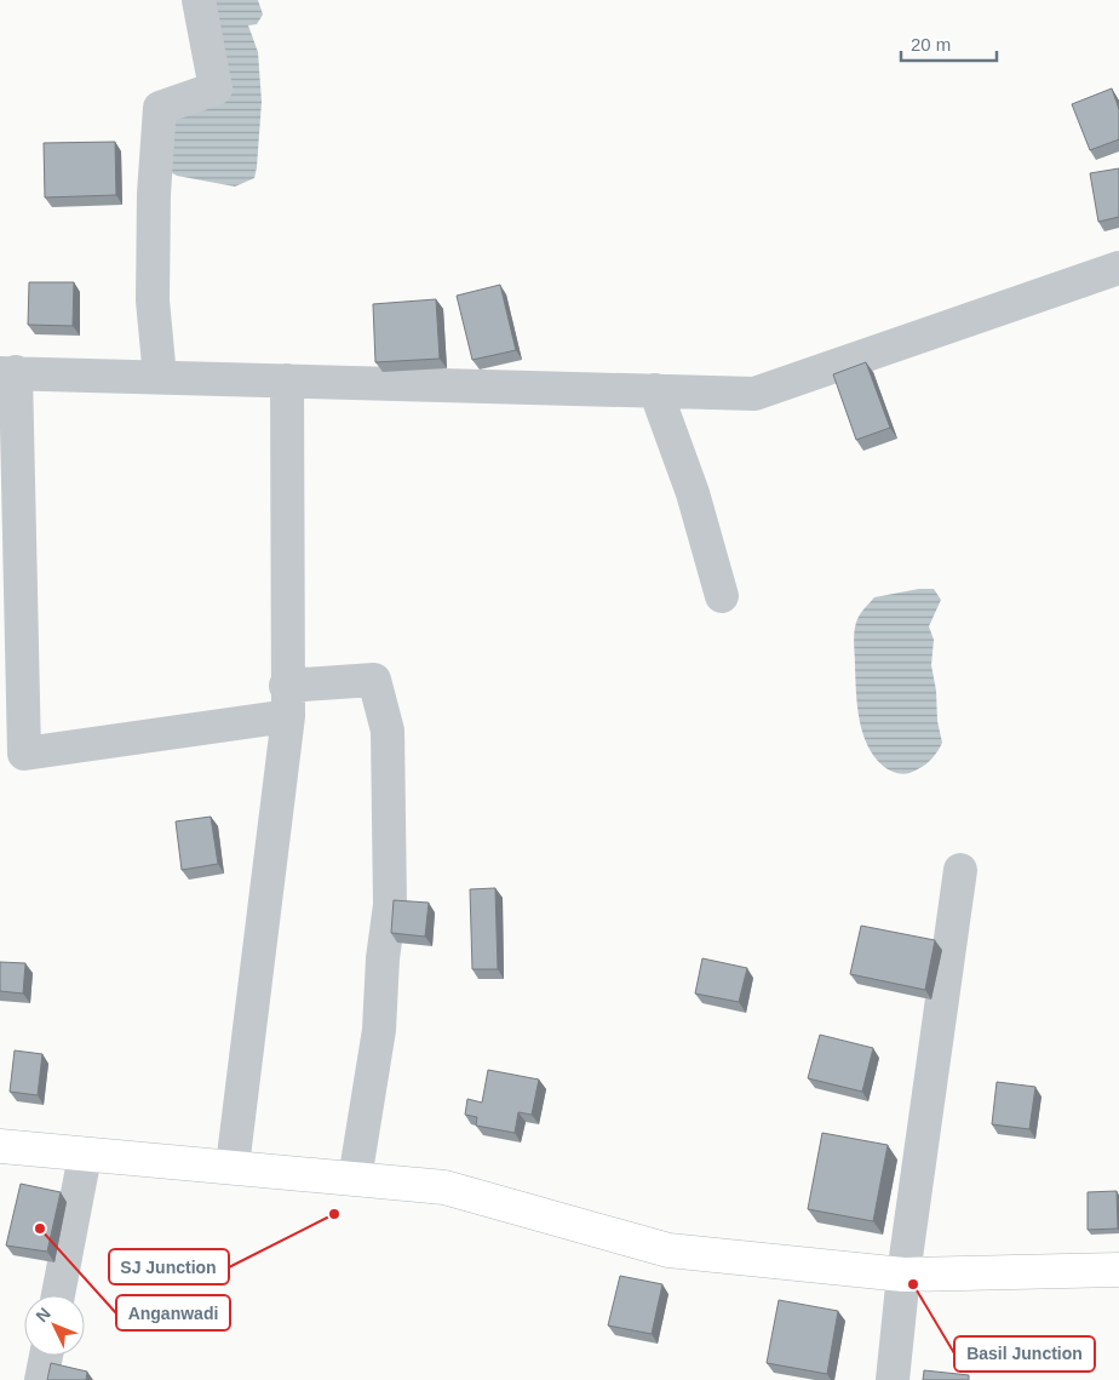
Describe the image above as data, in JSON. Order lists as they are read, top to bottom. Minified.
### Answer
{"places":["SJ Junction","Anganwadi","Basil Junction"],"scale_bar":"20 m","north":"top left"}
